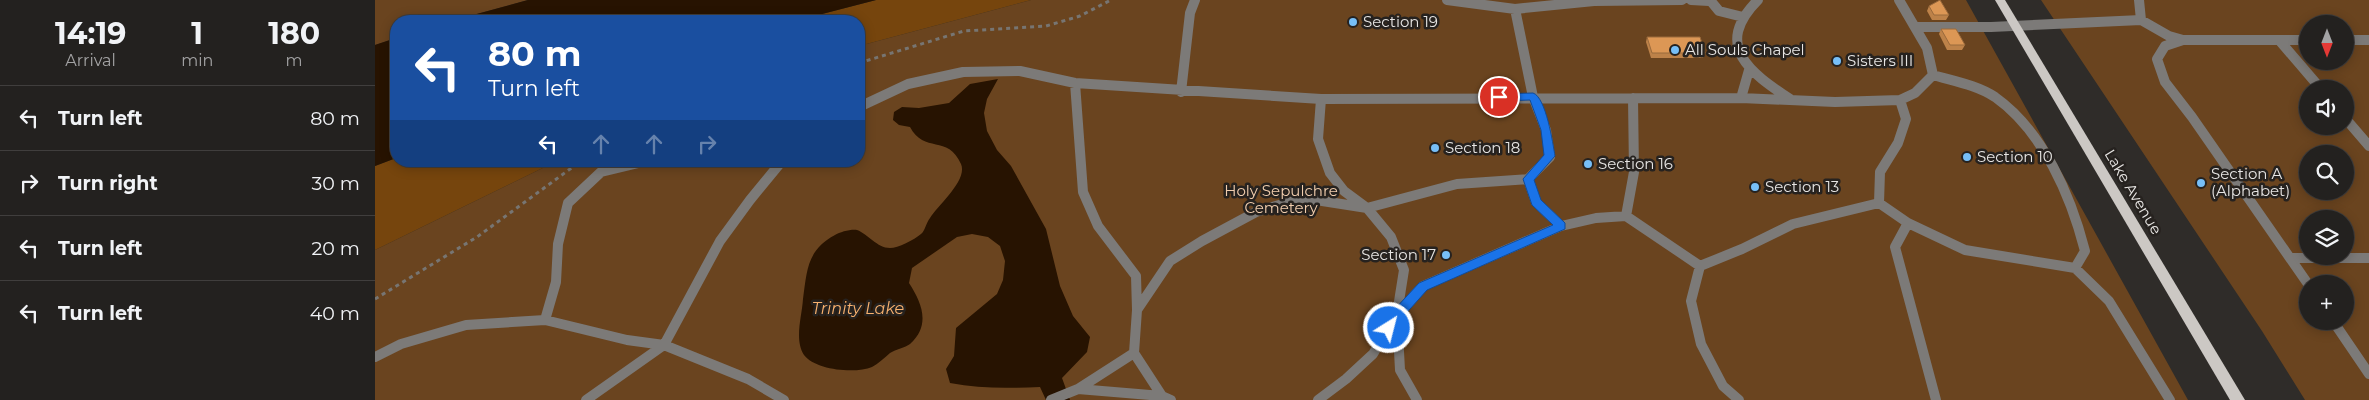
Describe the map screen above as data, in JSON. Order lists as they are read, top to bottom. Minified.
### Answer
{"streets":{"main road":["Lake Avenue"]},"water":["Trinity Lake"],"parks":["Holy Sepulchre Cemetery"],"places":["Section 19","All Souls Chapel","Sisters III","Section 18","Section 10","Section 16","Section A (Alphabet)","Section 13","Section 17"],"north":"bottom","page":{"eta":["14:19","Arrival","1","min","180","m"],"map_buttons":"+","turn":["80 m","Turn left"],"list":[{"name":"Turn left","value":"80 m"},{"name":"Turn right","value":"30 m"},{"name":"Turn left","value":"20 m"},{"name":"Turn left","value":"40 m"}]}}
